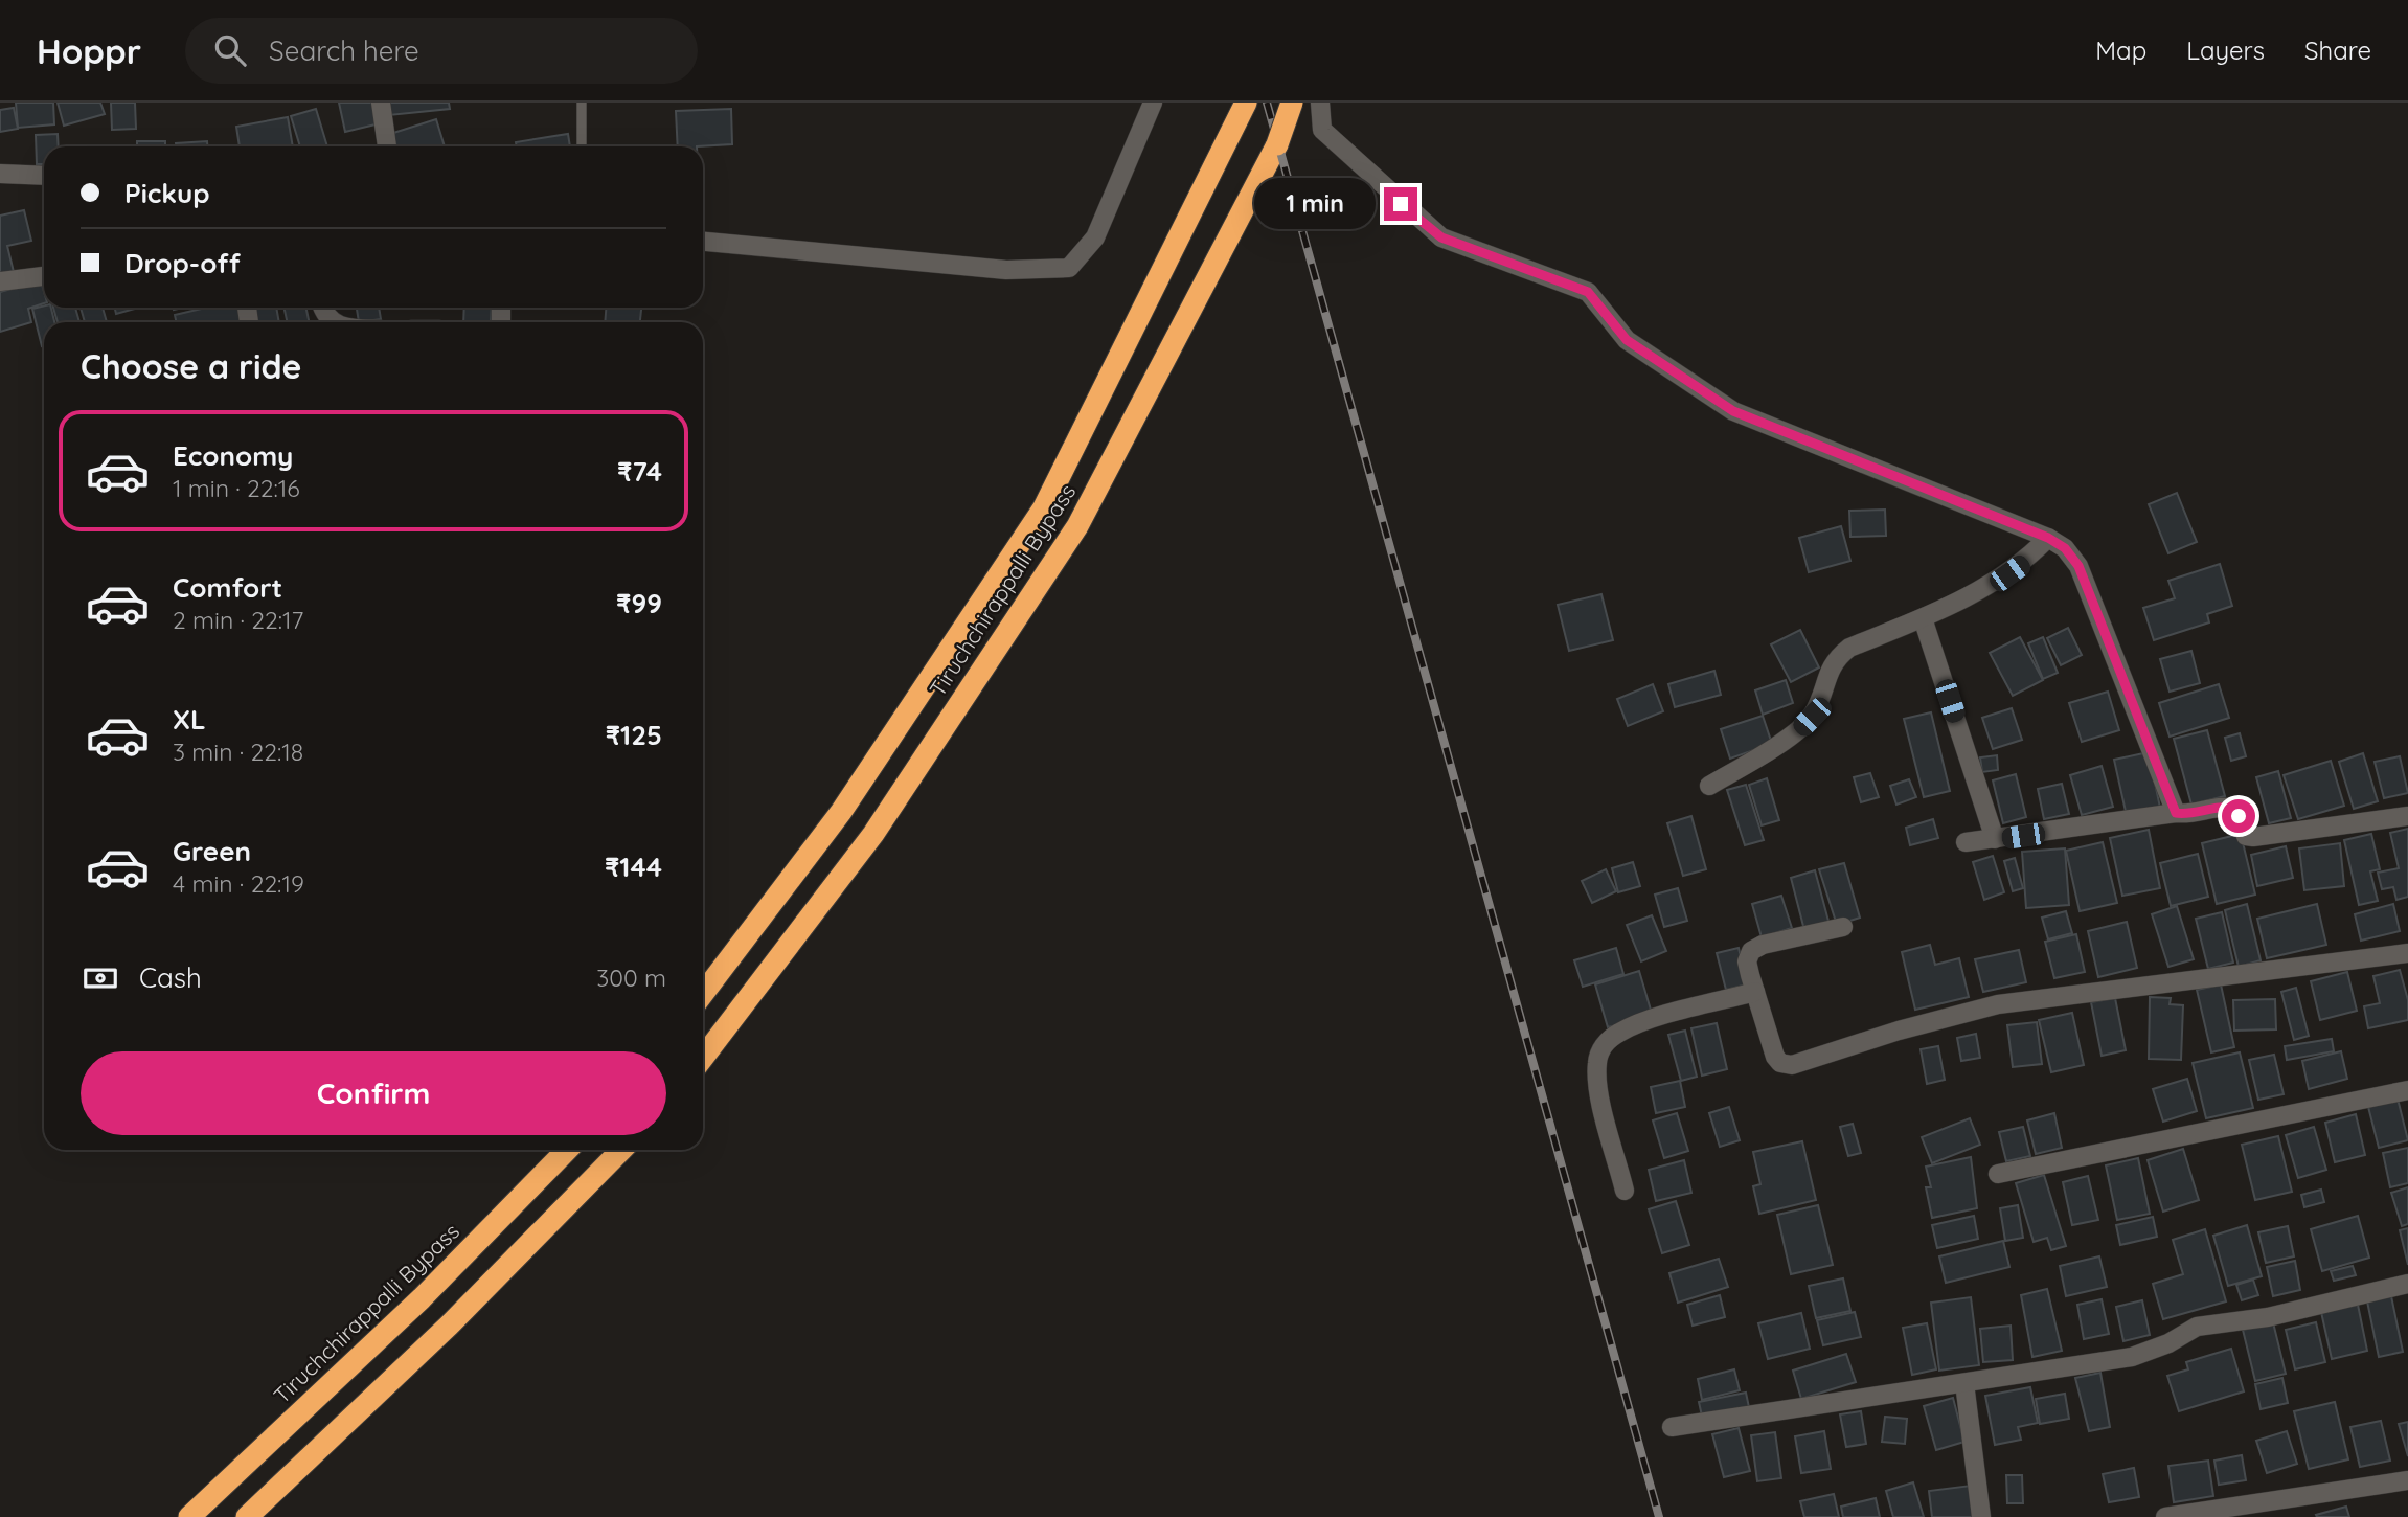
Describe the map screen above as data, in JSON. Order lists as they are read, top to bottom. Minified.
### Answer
{"streets":{"highway":["Tiruchchirappalli Bypass"]},"page":{"header":"Hoppr","search":"Search here","nav":["Map","Layers","Share"],"banner":["Pickup","Drop-off"],"bubble":"1 min","heading":"Choose a ride","list":[{"name":"Economy","note":"1 min · 22:16","value":"₹74"},{"name":"Comfort","note":"2 min · 22:17","value":"₹99"},{"name":"XL","note":"3 min · 22:18","value":"₹125"},{"name":"Green","note":"4 min · 22:19","value":"₹144"}],"pay":["Cash","300 m"],"buttons":"Confirm"}}
